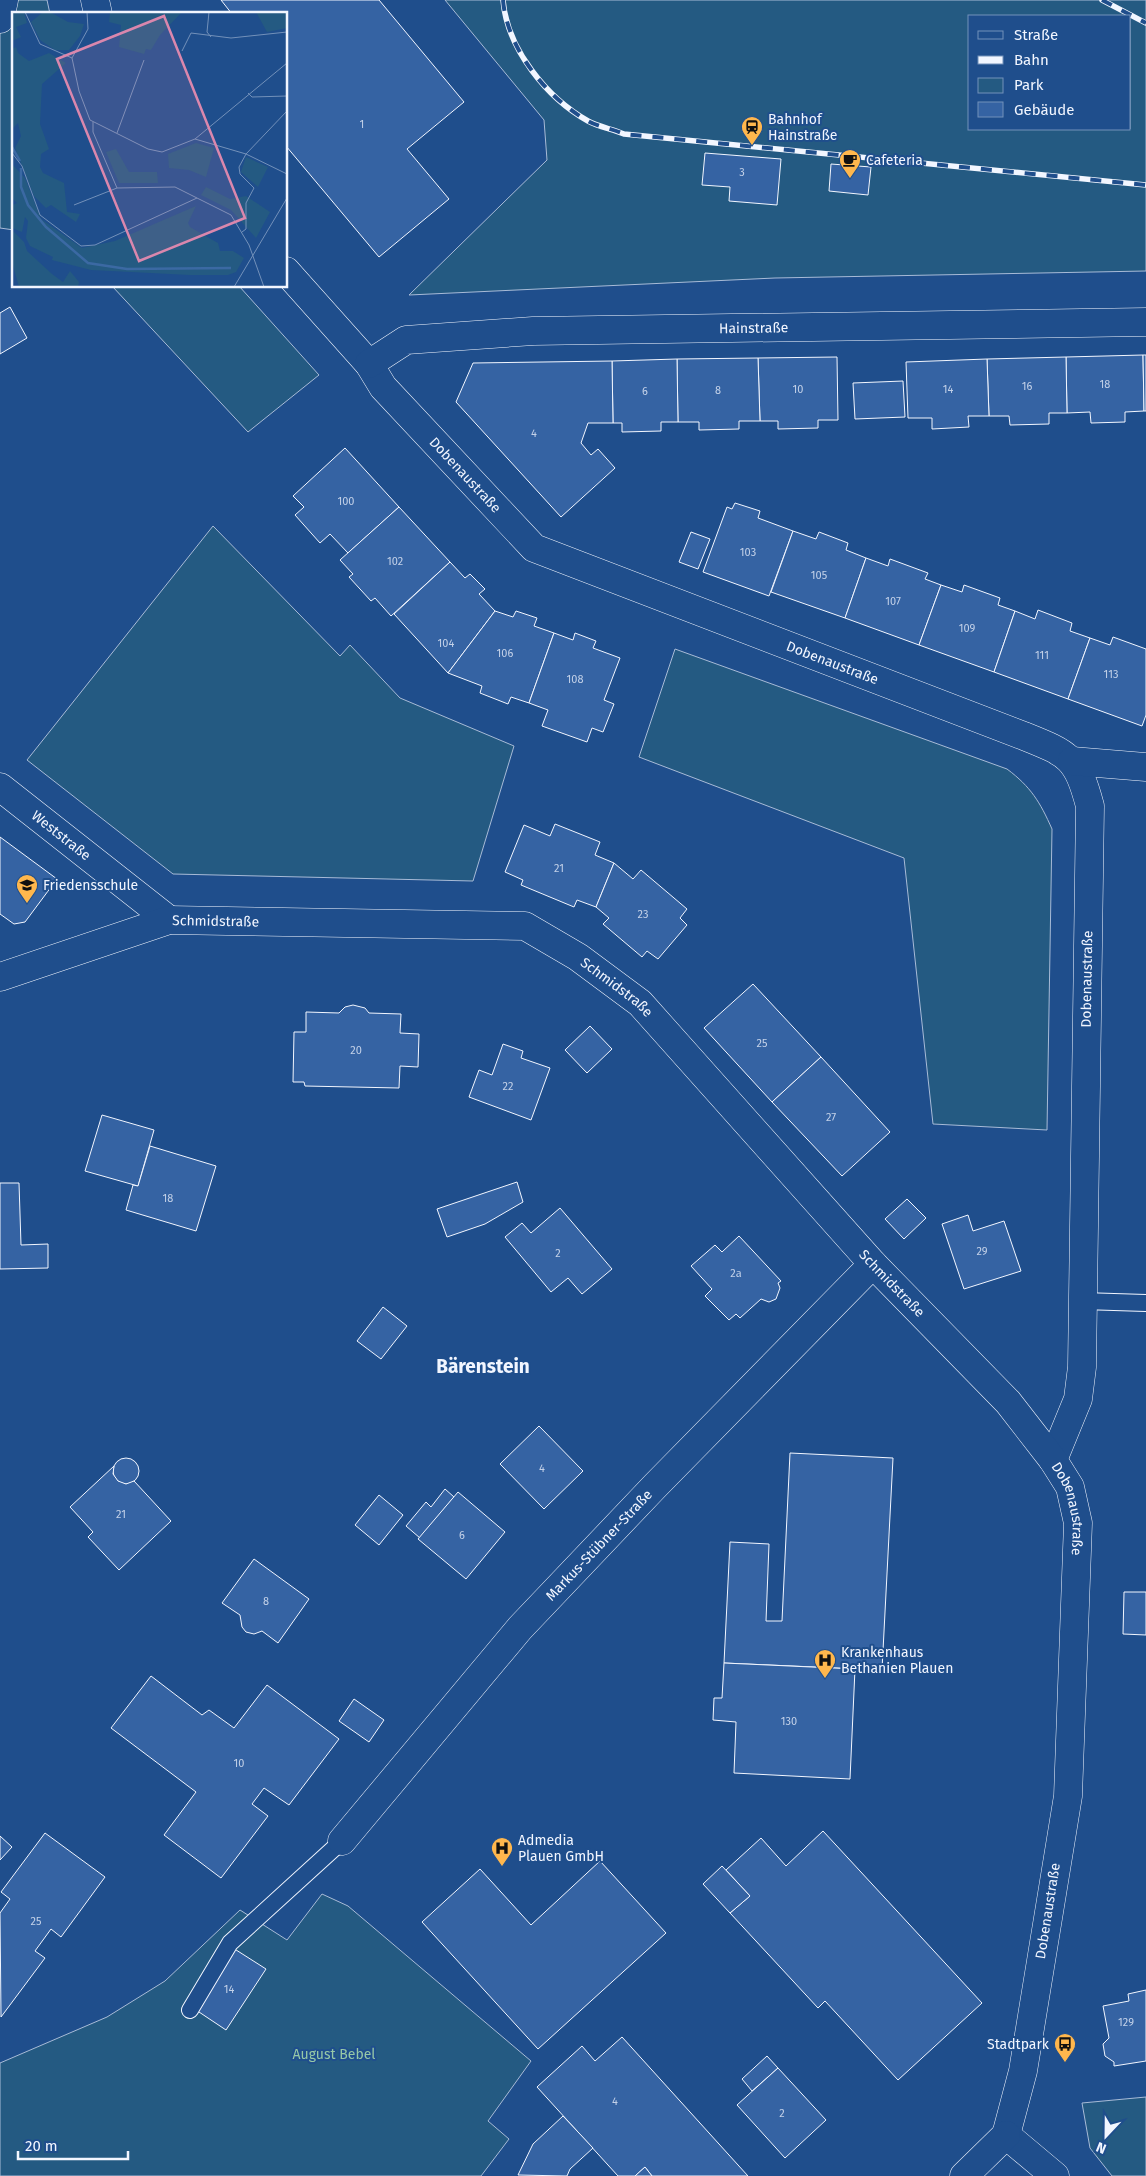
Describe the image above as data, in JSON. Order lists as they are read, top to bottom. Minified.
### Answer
{"streets":{"street":["Hainstraße","Dobenaustraße","Weststraße","Schmidstraße","Markus-Stübner-Straße"]},"crossings":[["Hainstraße","Dobenaustraße"],["Dobenaustraße","Schmidstraße"],["Weststraße","Schmidstraße"],["Schmidstraße","Markus-Stübner-Straße"]],"districts":["Bärenstein"],"parks":["August Bebel"],"places":{"station":["Bahnhof Hainstraße"],"cafe":["Cafeteria"],"school or university":["Friedensschule"],"hospital":["Krankenhaus Bethanien Plauen","Admedia Plauen GmbH"],"bus stop":["Stadtpark"]},"house_numbers":["1","3","18","16","10","14","8","6","4","100","103","102","105","107","109","104","106","111","113","108","21","23","25","20","22","27","18","29","2","2a","4","21","6","8","130","10","25","14","129","4","2"],"legend":["Straße","Bahn","Park","Gebäude"],"scale_bar":"20 m","north":"bottom"}
